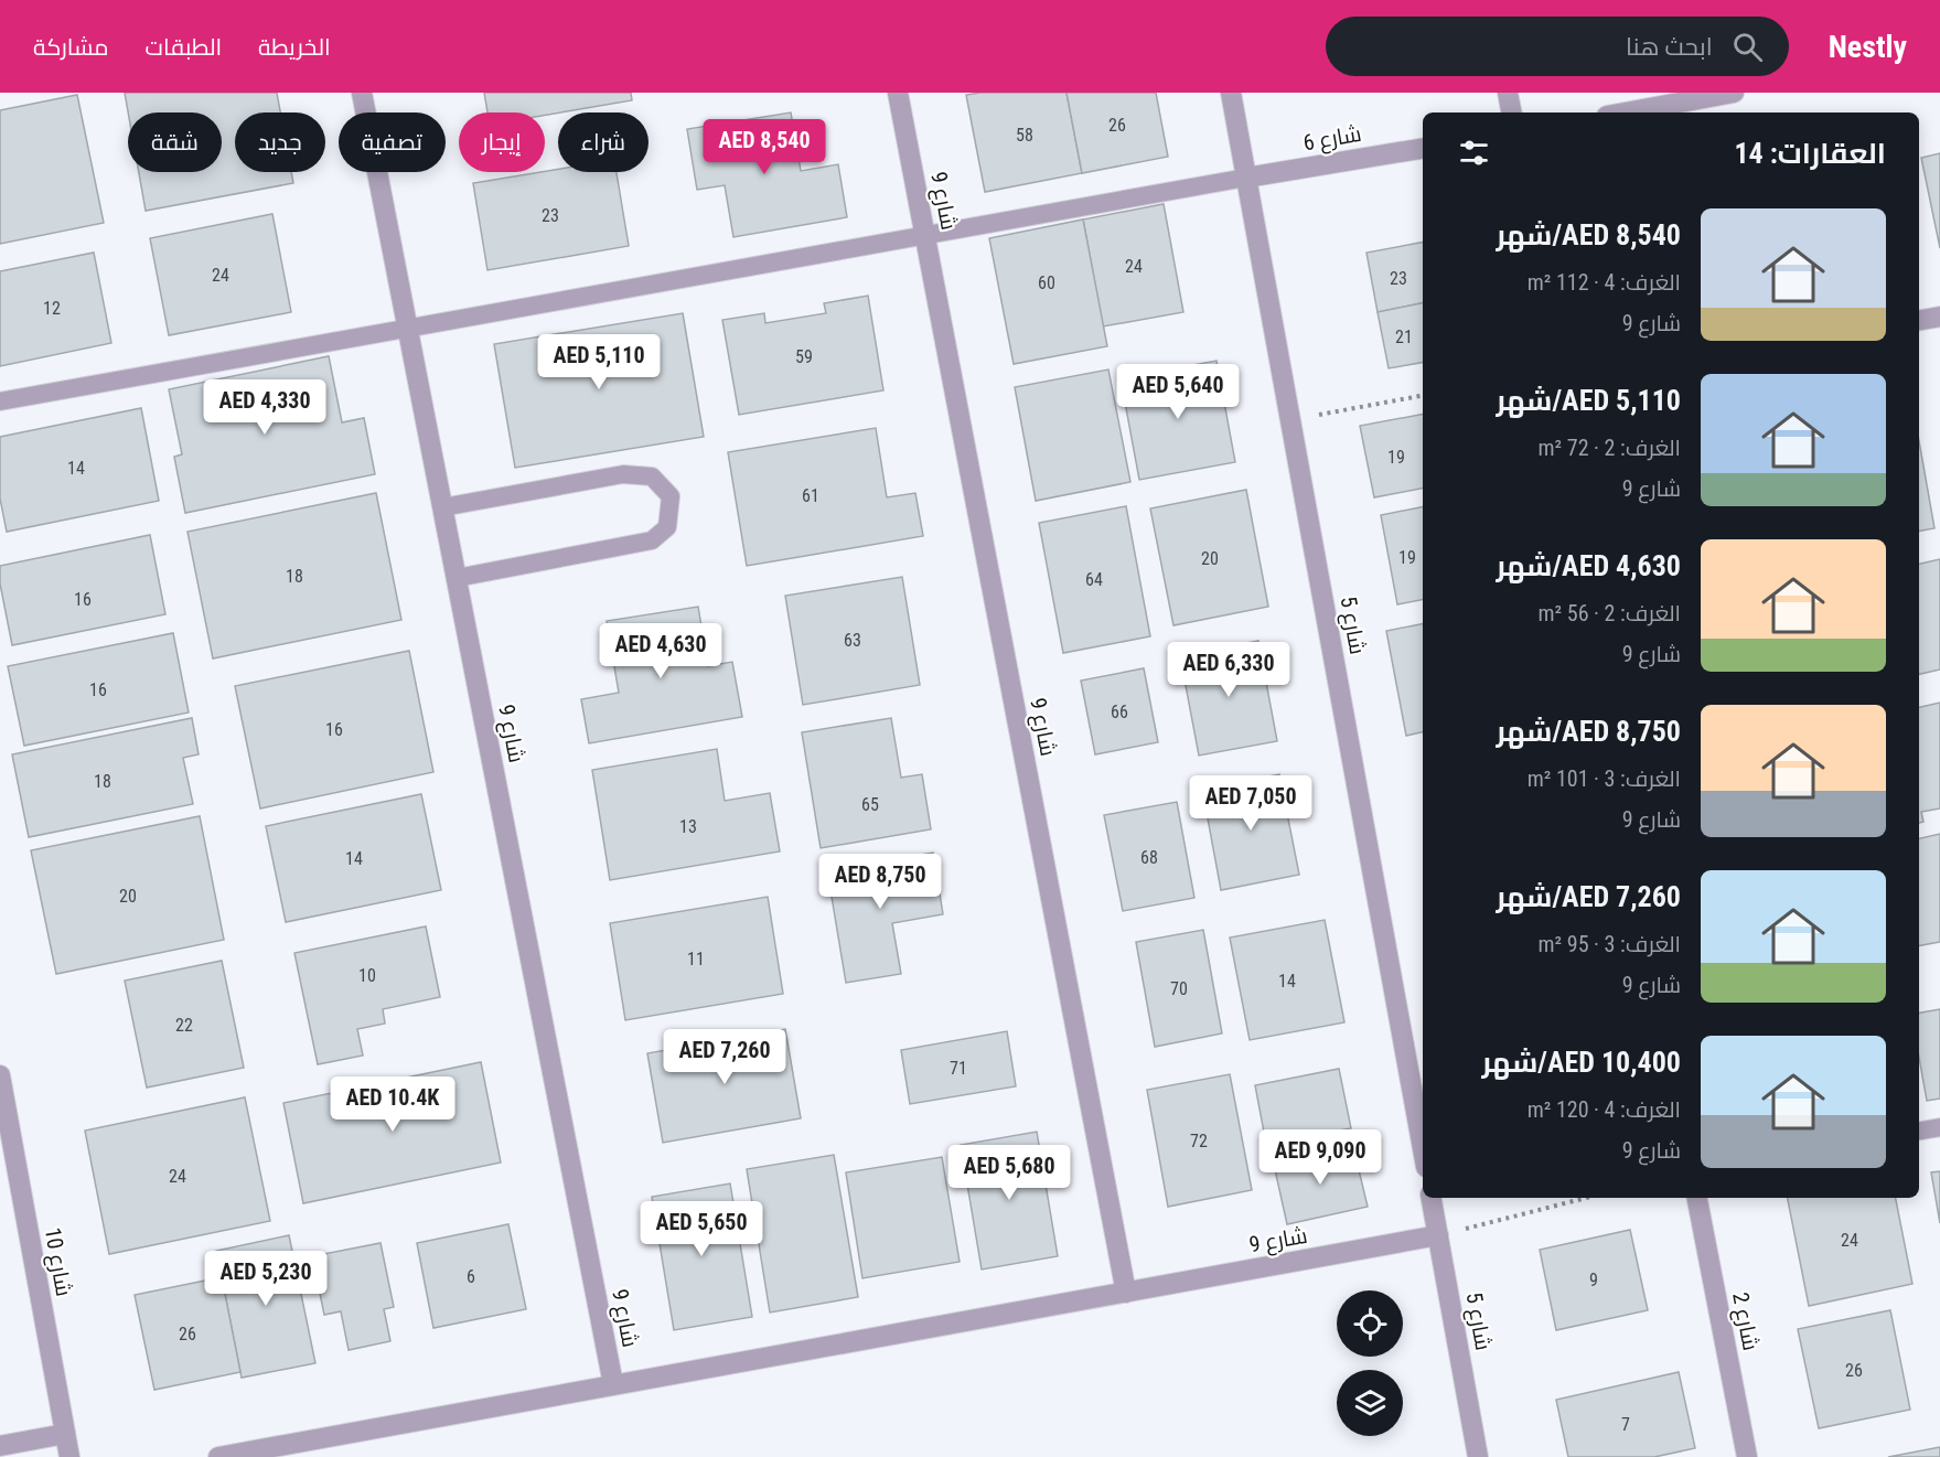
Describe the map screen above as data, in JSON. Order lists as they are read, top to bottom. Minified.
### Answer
{"streets":{"street":["شارع 6","شارع 9","شارع 5","شارع 10","شارع 2"]},"crossings":[["شارع 6","شارع 5"],["شارع 9","شارع 5"]],"house_numbers":["26","58","23","24","24","23","60","12","21","59","19","14","61","19","20","18","64","16","63","16","66","16","18","65","13","68","14","20","11","10","14","70","22","71","72","24","24","6","9","26","26","7"],"page":{"header":"Nestly","search":"ابحث هنا","nav":["الخريطة","الطبقات","مشاركة"],"chip":["شراء","إيجار","تصفية","جديد","شقة"],"heading":"العقارات: 14","price":["AED 8,540","AED 5,110","AED 5,640","AED 4,330","AED 4,630","AED 6,330","AED 7,050","AED 8,750","AED 7,260","AED 10.4K","AED 9,090","AED 5,680","AED 5,650","AED 5,230"],"list":[{"name":"AED 8,540/شهر","note":"الغرف: 4 · 112 m² · شارع 9"},{"name":"AED 5,110/شهر","note":"الغرف: 2 · 72 m² · شارع 9"},{"name":"AED 4,630/شهر","note":"الغرف: 2 · 56 m² · شارع 9"},{"name":"AED 8,750/شهر","note":"الغرف: 3 · 101 m² · شارع 9"},{"name":"AED 7,260/شهر","note":"الغرف: 3 · 95 m² · شارع 9"},{"name":"AED 10,400/شهر","note":"الغرف: 4 · 120 m² · شارع 9"}]}}
